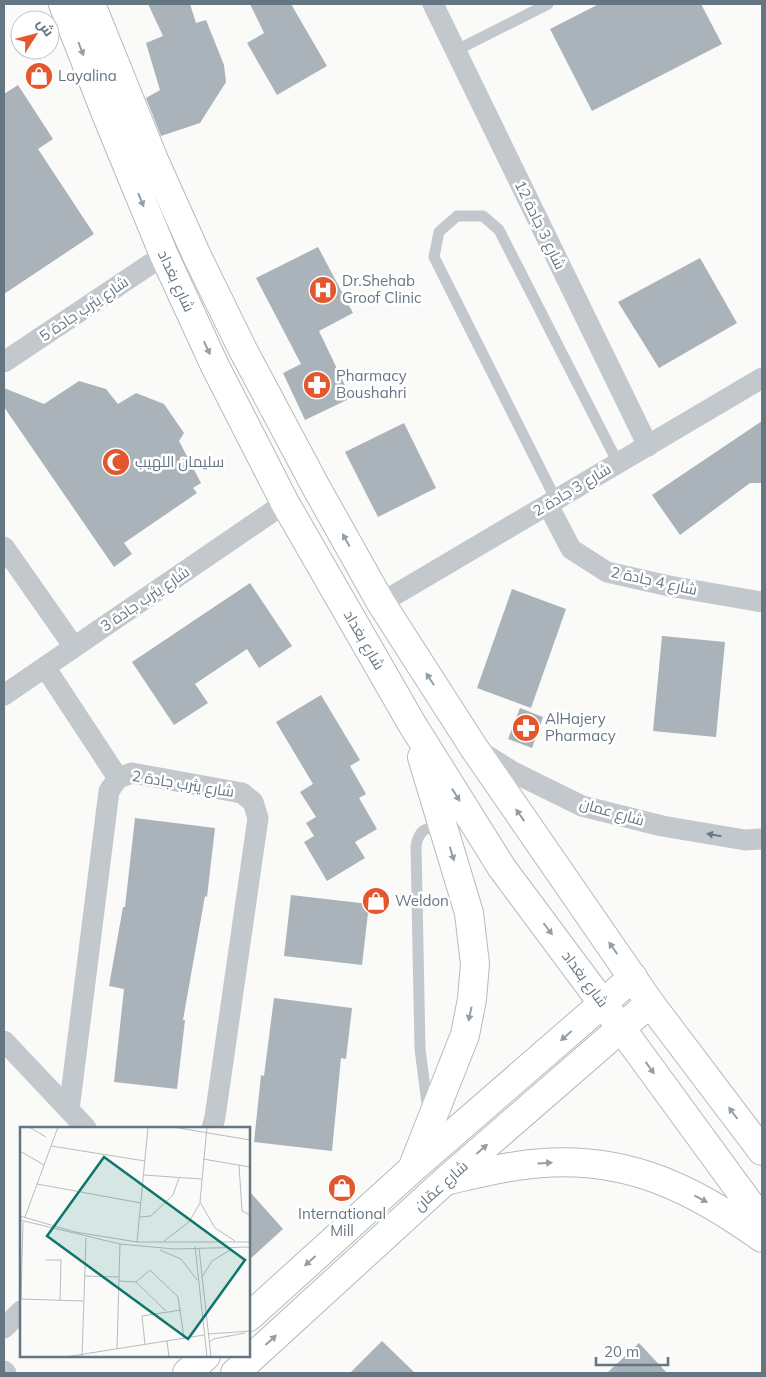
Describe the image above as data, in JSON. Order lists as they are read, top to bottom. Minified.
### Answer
{"streets":{"main road":["شارع بغداد","شارع عمّان"],"street":["شارع 3 جادة 12","شارع يثرب جادة 5","شارع 3 جادة 2","شارع 4 جادة 2","شارع يثرب جادة 3","شارع يثرب جادة 2","شارع عمان"]},"crossings":[["شارع 3 جادة 12","شارع 3 جادة 2"],["شارع بغداد","شارع يثرب جادة 5"],["شارع بغداد","شارع 3 جادة 2"],["شارع بغداد","شارع يثرب جادة 3"],["شارع بغداد","شارع عمان"],["شارع بغداد","شارع عمّان"],["شارع 3 جادة 2","شارع 4 جادة 2"]],"one_way":["شارع عمان"],"places":{"shop":["Layalina","Weldon","International Mill"],"hospital":["Dr.Shehab Groof Clinic"],"pharmacy":["Pharmacy Boushahri","AlHajery Pharmacy"],"mosque":["سليمان اللهيب"]},"scale_bar":"20 m","north":"top right"}
